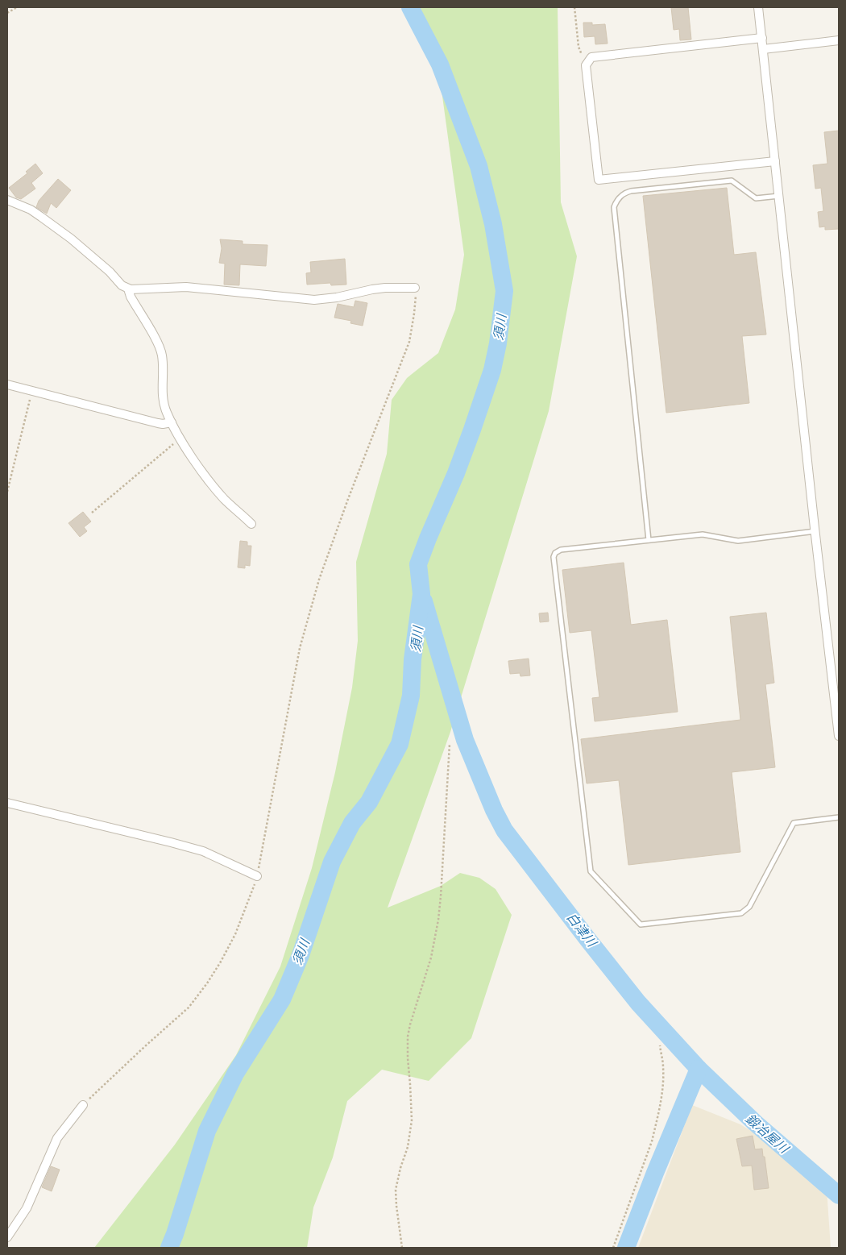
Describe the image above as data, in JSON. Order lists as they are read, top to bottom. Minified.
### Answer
{"water":["須川","白津川","鍛冶屋川"]}
